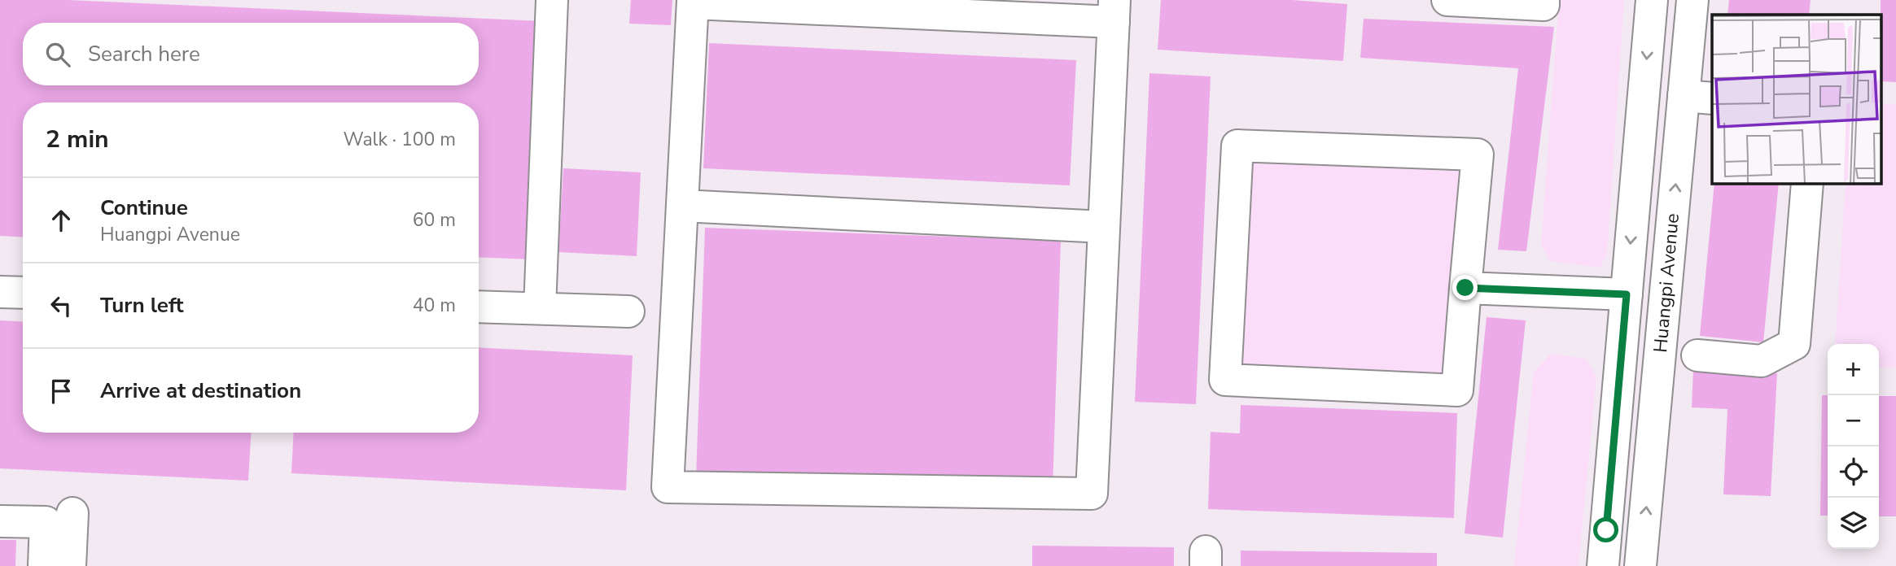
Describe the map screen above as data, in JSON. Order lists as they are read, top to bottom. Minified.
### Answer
{"streets":{"street":["Huangpi Avenue"]},"page":{"search":"Search here","heading":["2 min","Walk · 100 m"],"list":[["Continue","Huangpi Avenue","60 m"],["Turn left","40 m"],"Arrive at destination"],"map_buttons":["+","−"]}}
